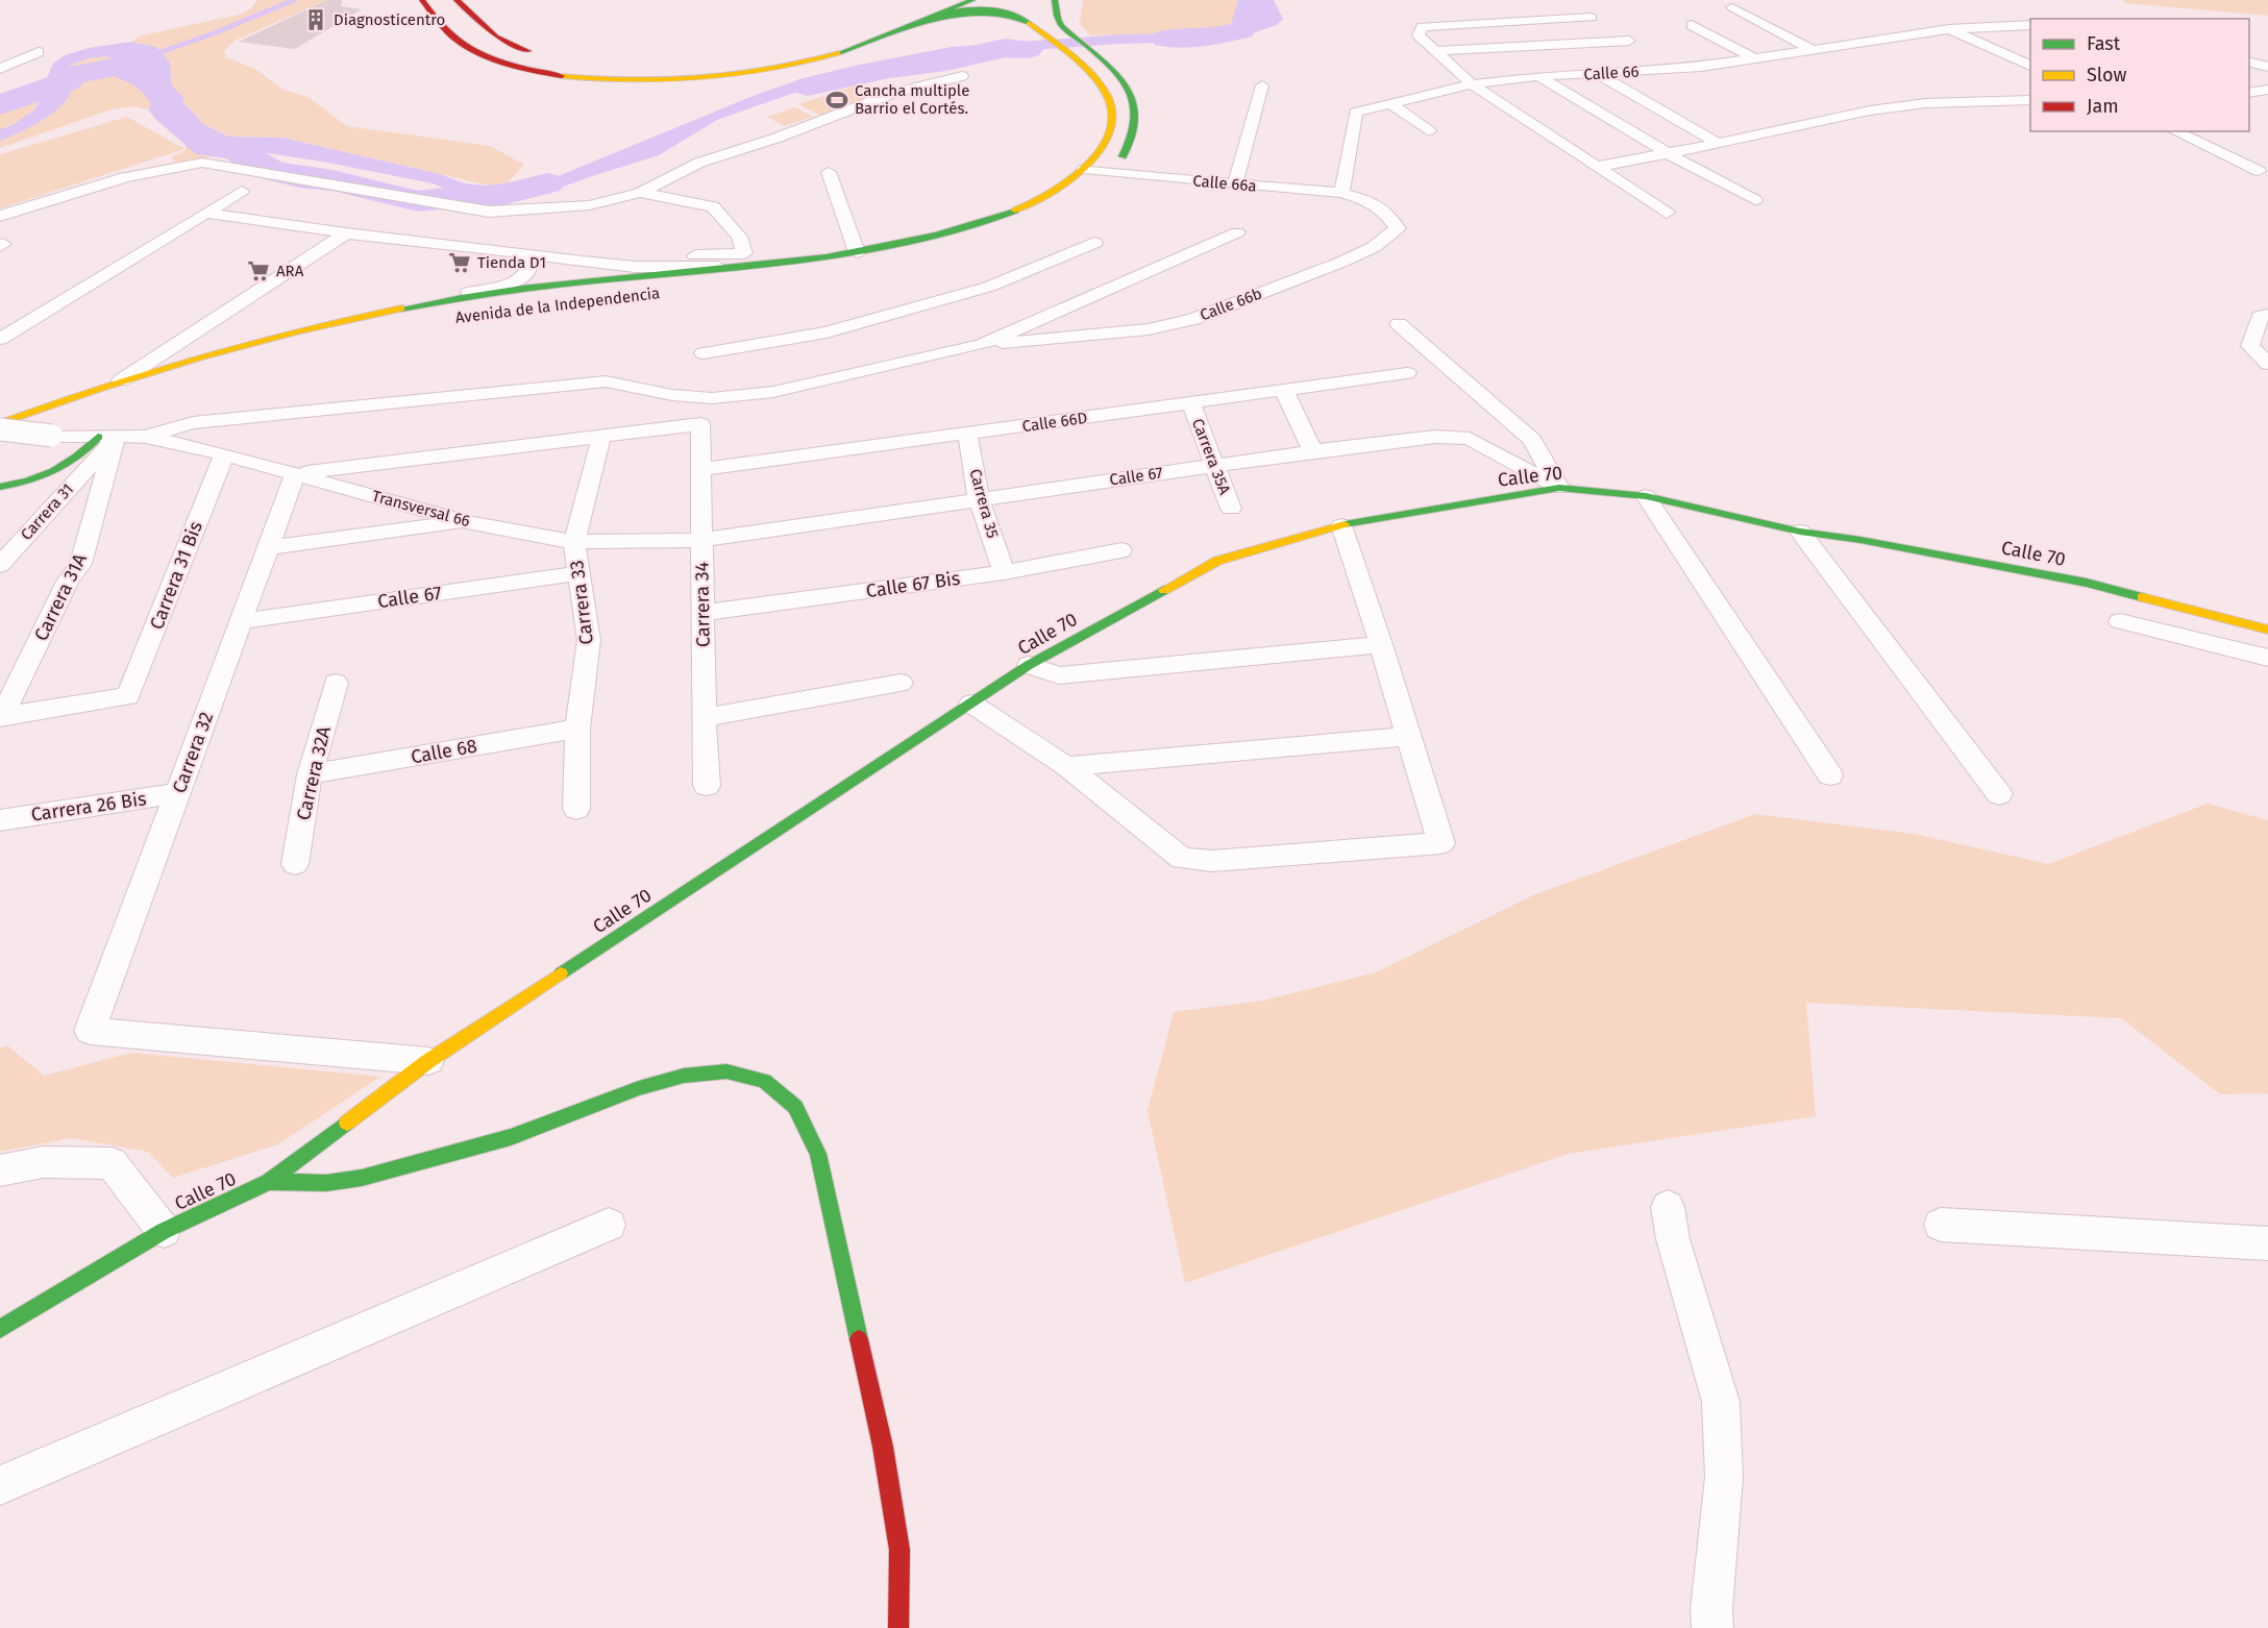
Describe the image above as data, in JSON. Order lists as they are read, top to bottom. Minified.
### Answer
{"streets":{"main road":["Avenida de la Independencia","Calle 70"],"street":["Calle 66","Calle 66a","Calle 66b","Calle 66D","Carrera 35A","Calle 67","Carrera 35","Transversal 66","Carrera 31","Carrera 31 Bis","Calle 67 Bis","Carrera 31A","Carrera 33","Carrera 34","Calle 68","Carrera 32","Carrera 32A","Carrera 26 Bis"]},"crossings":[["Calle 66","Calle 66a"],["Calle 66","Calle 66b"],["Calle 66a","Calle 66b"],["Calle 66D","Carrera 35A"],["Calle 66D","Carrera 35"],["Calle 66D","Carrera 34"],["Carrera 35A","Calle 67"],["Calle 67","Calle 70"],["Calle 67","Carrera 35"],["Calle 67","Transversal 66"],["Calle 67","Carrera 33"],["Calle 67","Carrera 34"],["Calle 67","Carrera 32"],["Calle 70","Carrera 32"],["Carrera 35","Calle 67 Bis"],["Transversal 66","Carrera 31 Bis"],["Transversal 66","Carrera 33"],["Transversal 66","Carrera 34"],["Transversal 66","Carrera 32"],["Carrera 31","Carrera 31A"],["Carrera 31 Bis","Carrera 31A"],["Calle 67 Bis","Carrera 34"],["Carrera 33","Carrera 34"],["Carrera 33","Calle 68"],["Calle 68","Carrera 32A"],["Carrera 32","Carrera 26 Bis"]],"places":{"building":["Diagnosticentro"],"sports":["Cancha multiple Barrio el Cortés."],"supermarket":["Tienda D1","ARA"]},"legend":["Fast","Slow","Jam"]}
